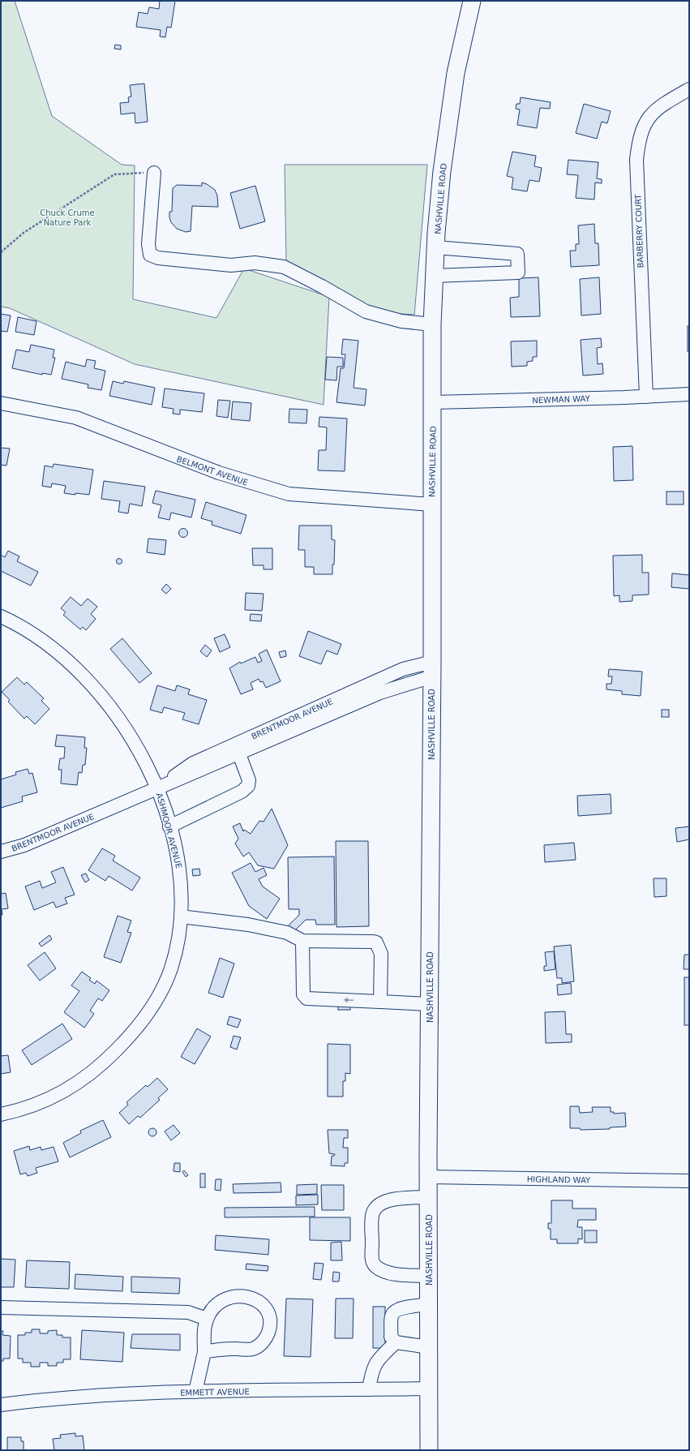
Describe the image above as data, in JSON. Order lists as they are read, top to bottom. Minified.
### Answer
{"streets":{"main road":["NASHVILLE ROAD"],"street":["BARBERRY COURT","NEWMAN WAY","BELMONT AVENUE","BRENTMOOR AVENUE","ASHMOOR AVENUE","HIGHLAND WAY","EMMETT AVENUE"]},"crossings":[["NASHVILLE ROAD","NEWMAN WAY"],["NASHVILLE ROAD","BELMONT AVENUE"],["NASHVILLE ROAD","BRENTMOOR AVENUE"],["NASHVILLE ROAD","HIGHLAND WAY"],["NASHVILLE ROAD","EMMETT AVENUE"],["BARBERRY COURT","NEWMAN WAY"],["BRENTMOOR AVENUE","ASHMOOR AVENUE"]],"parks":["Chuck Crume Nature Park"]}
